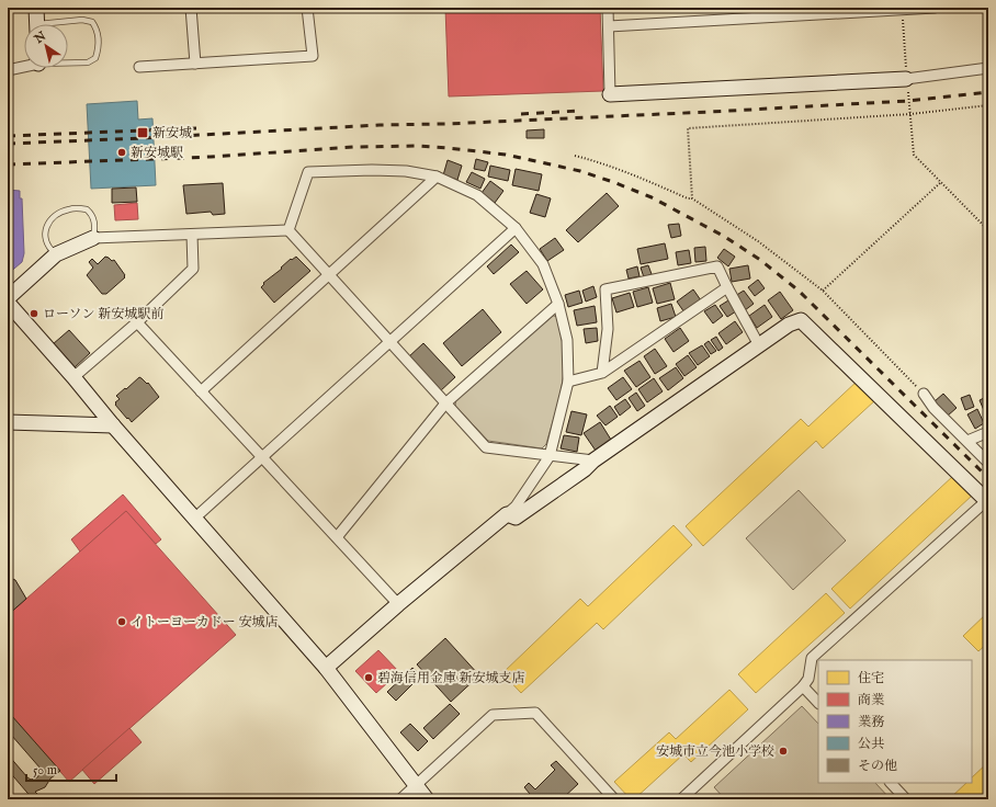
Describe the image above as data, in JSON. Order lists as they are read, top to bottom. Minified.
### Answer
{"places":{"transit":["新安城"],"other":["新安城駅","ローソン 新安城駅前","イトーヨーカドー 安城店","碧海信用金庫 新安城支店","安城市立今池小学校"]},"legend":["住宅","商業","業務","公共","その他"],"scale_bar":"50 m","north":"top left"}
